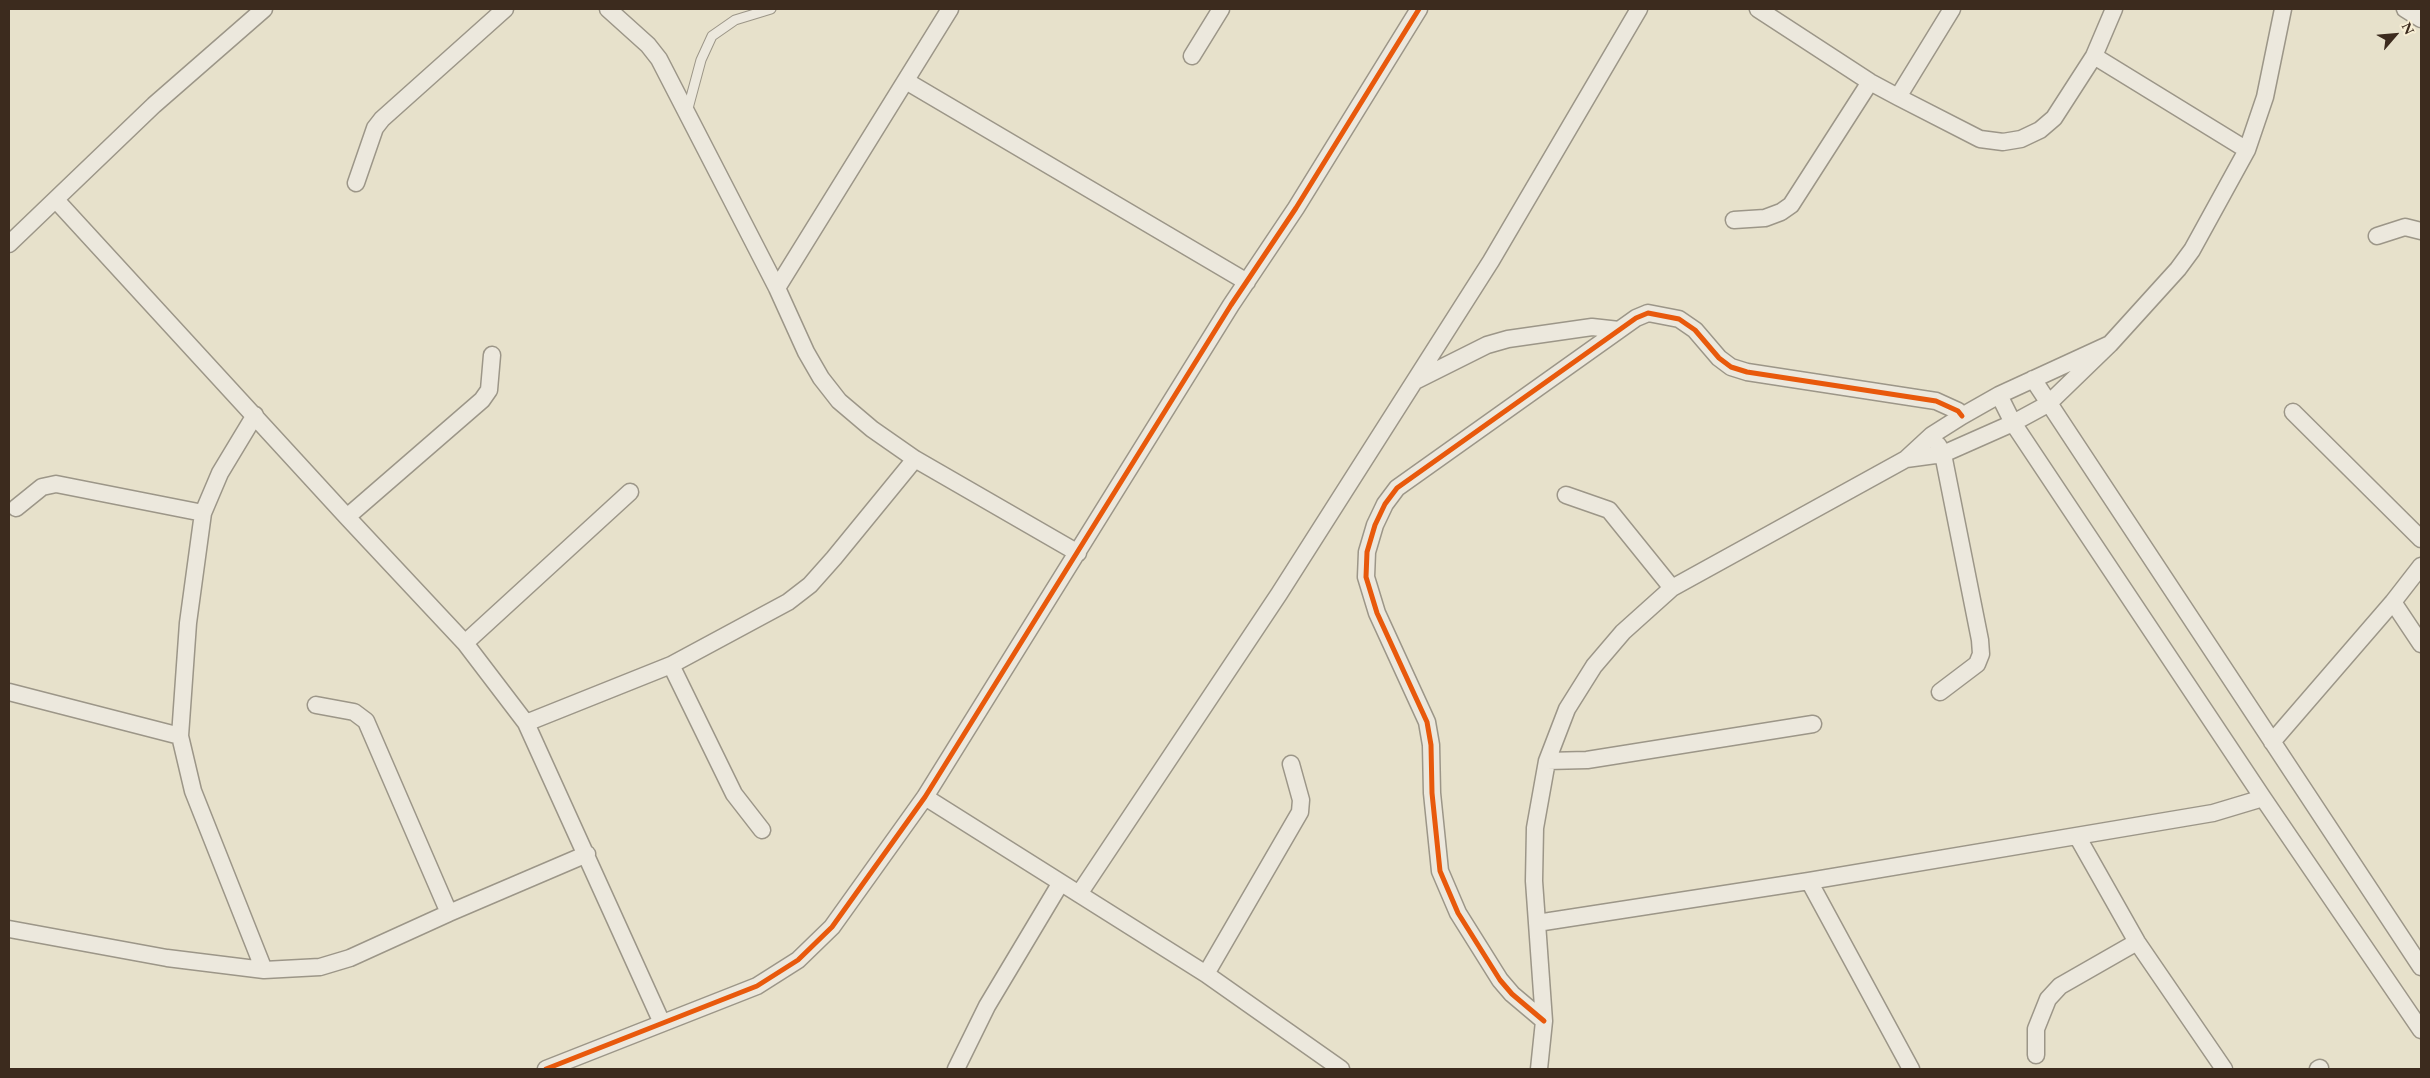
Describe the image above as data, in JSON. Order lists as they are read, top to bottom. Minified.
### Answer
{"north":"top right"}
